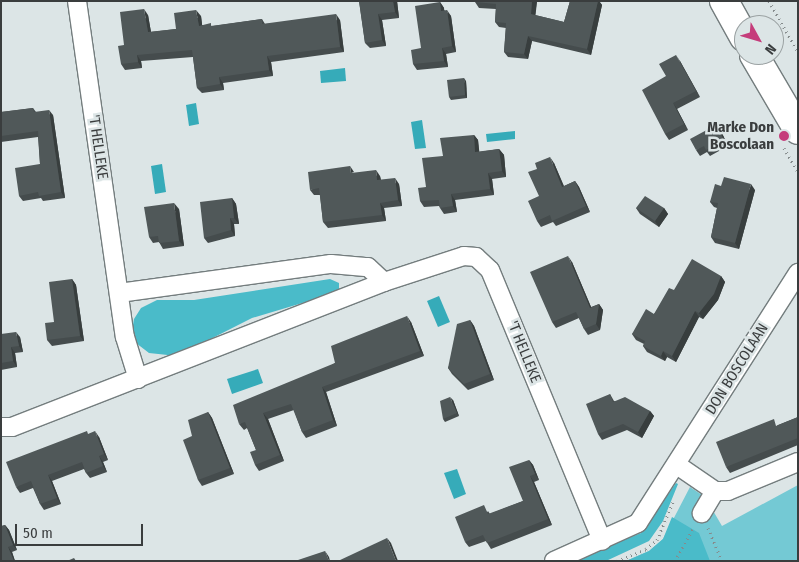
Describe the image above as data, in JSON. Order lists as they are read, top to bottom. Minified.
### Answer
{"streets":{"street":["'T HELLEKE","DON BOSCOLAAN"]},"crossings":[["'T HELLEKE","DON BOSCOLAAN"]],"places":["Marke Don Boscolaan"],"scale_bar":"50 m","north":"bottom right"}
